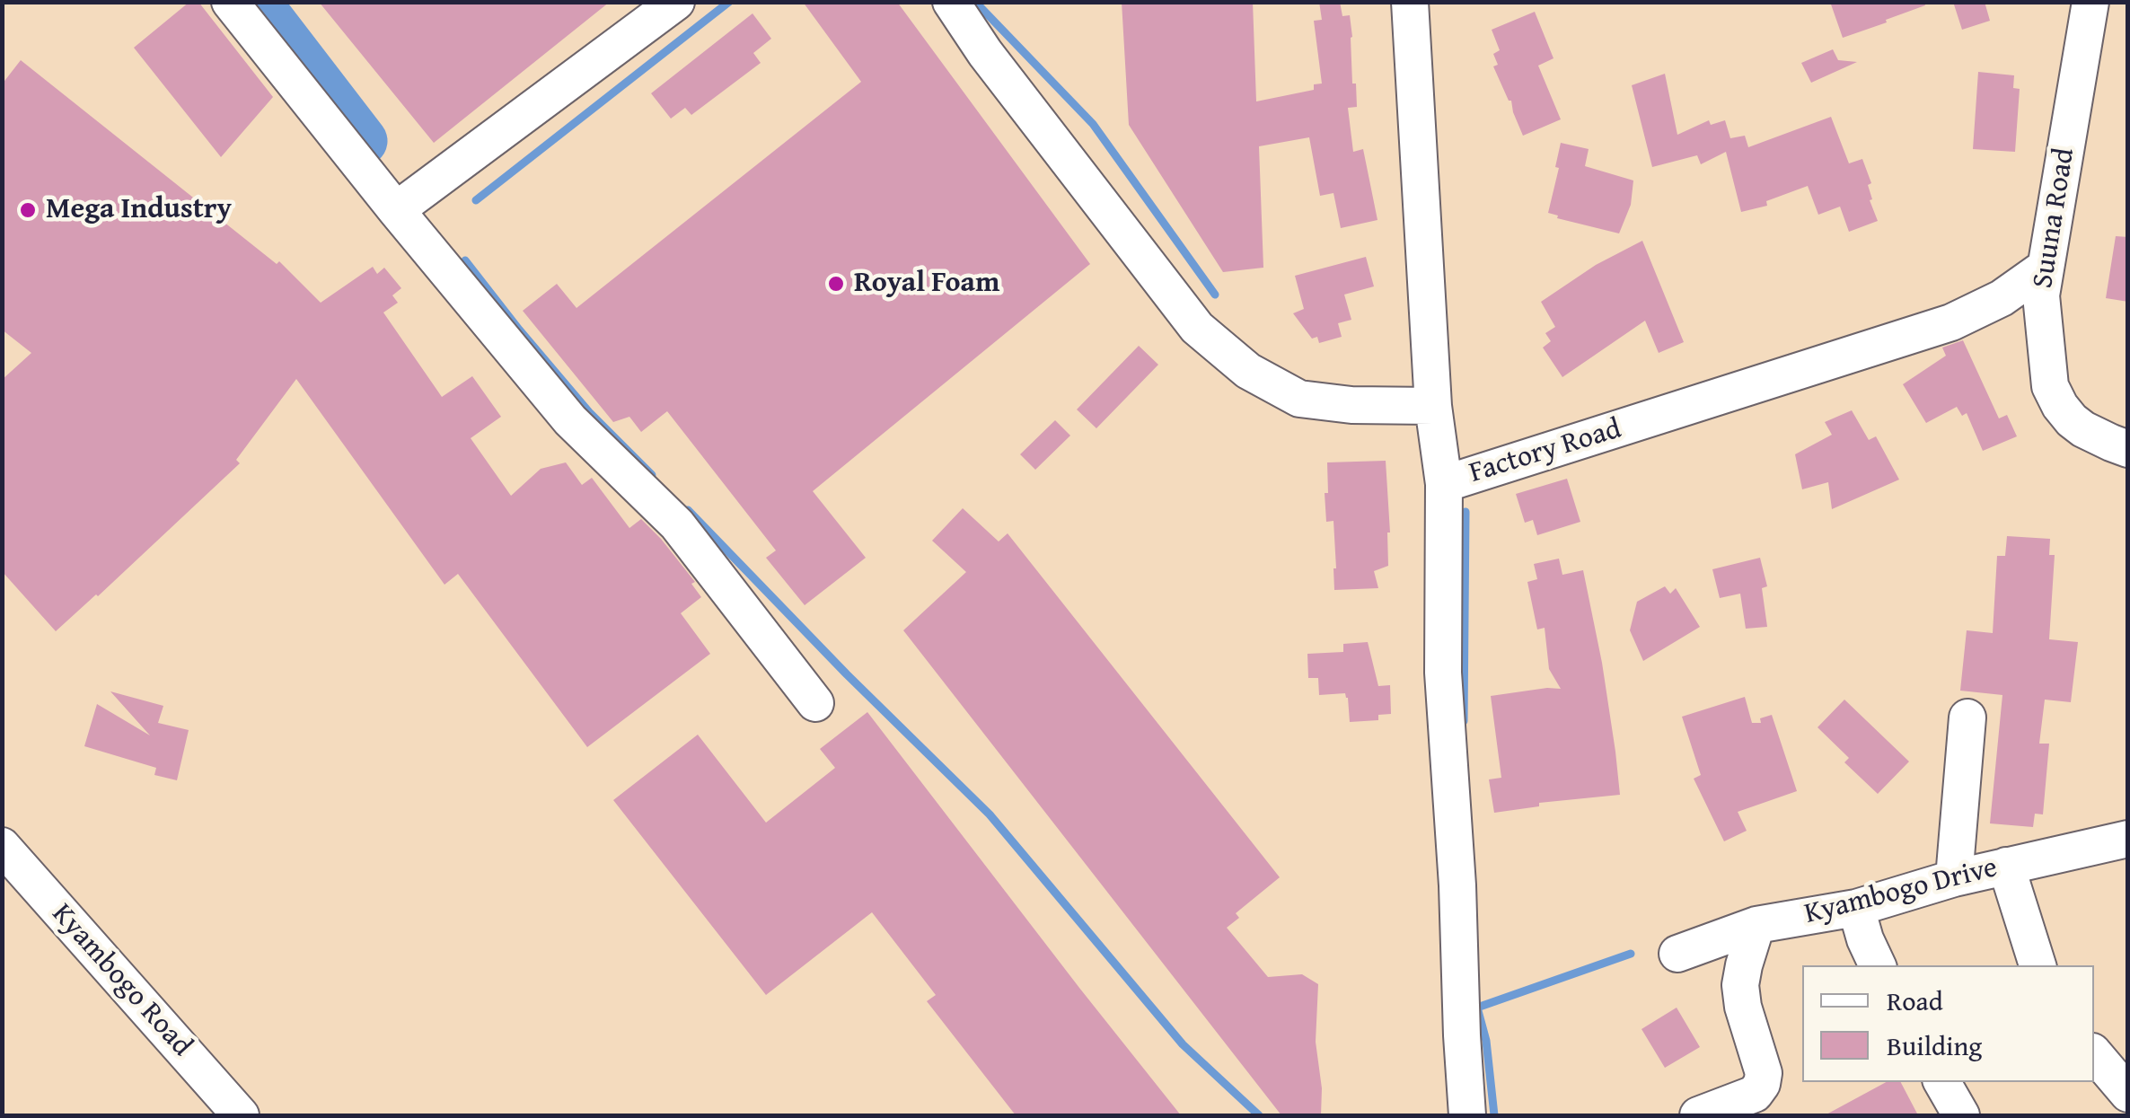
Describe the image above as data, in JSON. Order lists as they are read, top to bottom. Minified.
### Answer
{"streets":{"street":["Suuna Road","Factory Road","Kyambogo Drive","Kyambogo Road"]},"crossings":[["Suuna Road","Factory Road"]],"places":["Mega Industry","Royal Foam"],"legend":["Road","Building"]}
